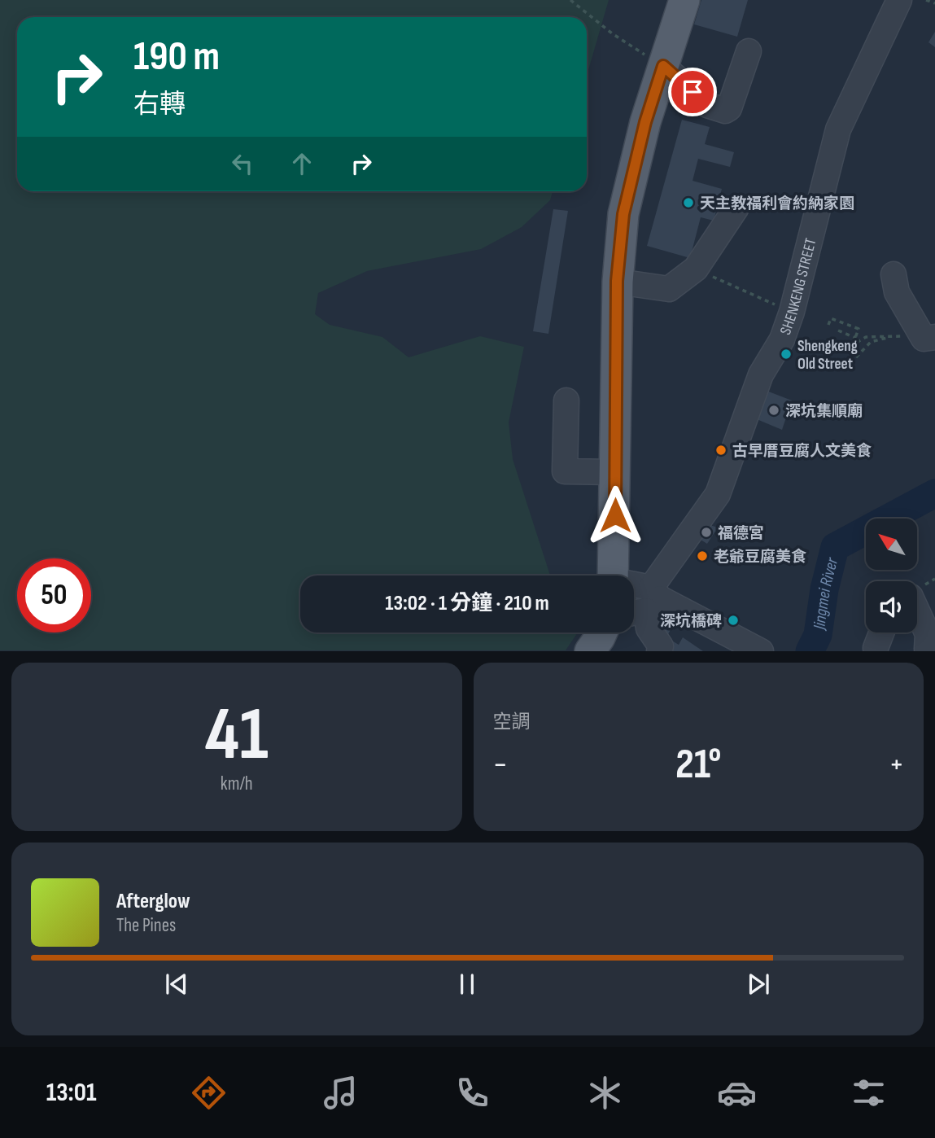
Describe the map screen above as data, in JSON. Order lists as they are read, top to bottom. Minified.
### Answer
{"streets":{"street":["SHENKENG STREET"]},"water":["Jingmei River"],"places":["天主教福利會約納家園","Shengkeng Old Street","深坑集順廟","古早厝豆腐人文美食","福德宮","老爺豆腐美食","深坑橋碑"],"north":"top left","page":{"turn":["190 m","右轉"],"limit":"50","trip":"13:02 · 1 分鐘 · 210 m","tile":[["41","km/h"],"空調"],"heat":["−","21°","+"],"song":["Afterglow","The Pines"],"tabs":"13:01"}}
